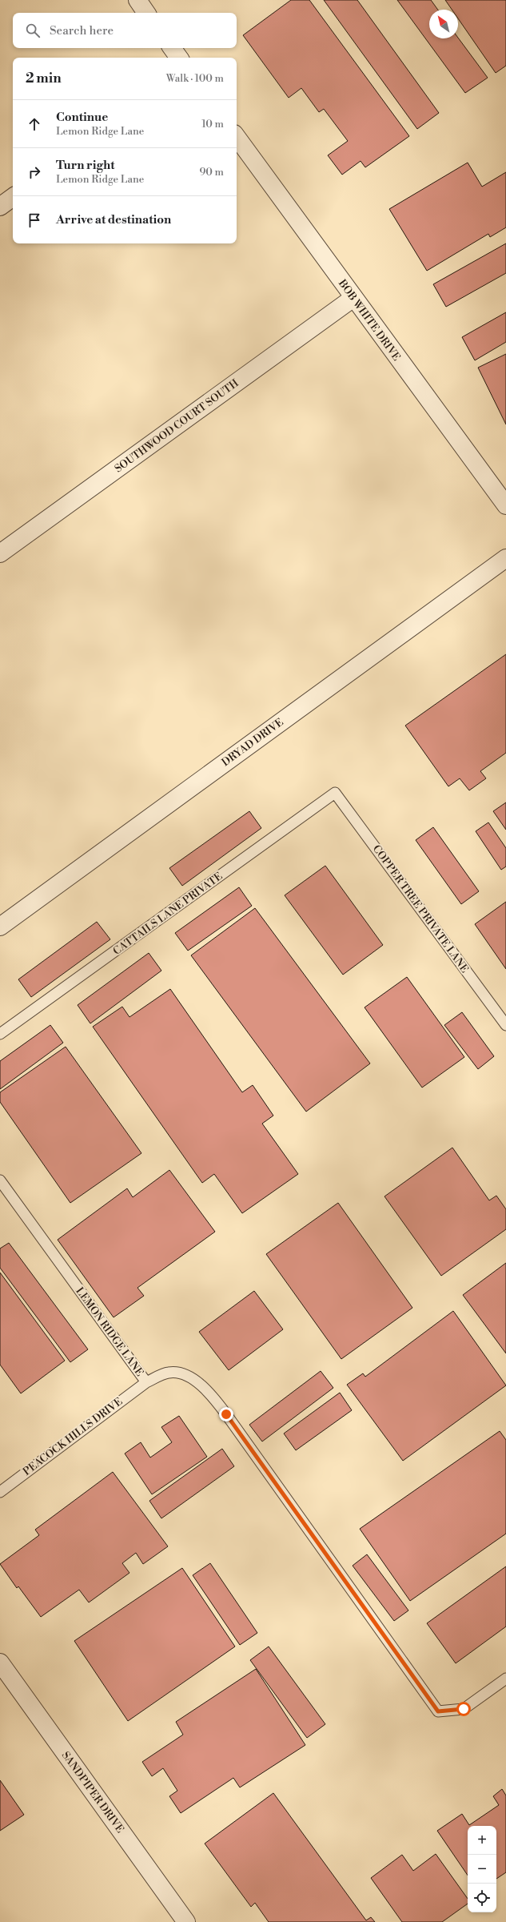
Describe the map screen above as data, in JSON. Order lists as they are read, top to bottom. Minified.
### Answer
{"streets":{"street":["BOB WHITE DRIVE","SOUTHWOOD COURT SOUTH","DRYAD DRIVE","SANDPIPER DRIVE"],"lane":["COPPER TREE PRIVATE LANE","CATTAILS LANE PRIVATE","LEMON RIDGE LANE","PEACOCK HILLS DRIVE"]},"crossings":[["BOB WHITE DRIVE","SOUTHWOOD COURT SOUTH"],["COPPER TREE PRIVATE LANE","CATTAILS LANE PRIVATE"],["LEMON RIDGE LANE","PEACOCK HILLS DRIVE"]],"north":"top left","page":{"search":"Search here","heading":["2 min","Walk · 100 m"],"list":[["Continue","Lemon Ridge Lane","10 m"],["Turn right","Lemon Ridge Lane","90 m"],"Arrive at destination"],"map_buttons":["+","−"]}}
